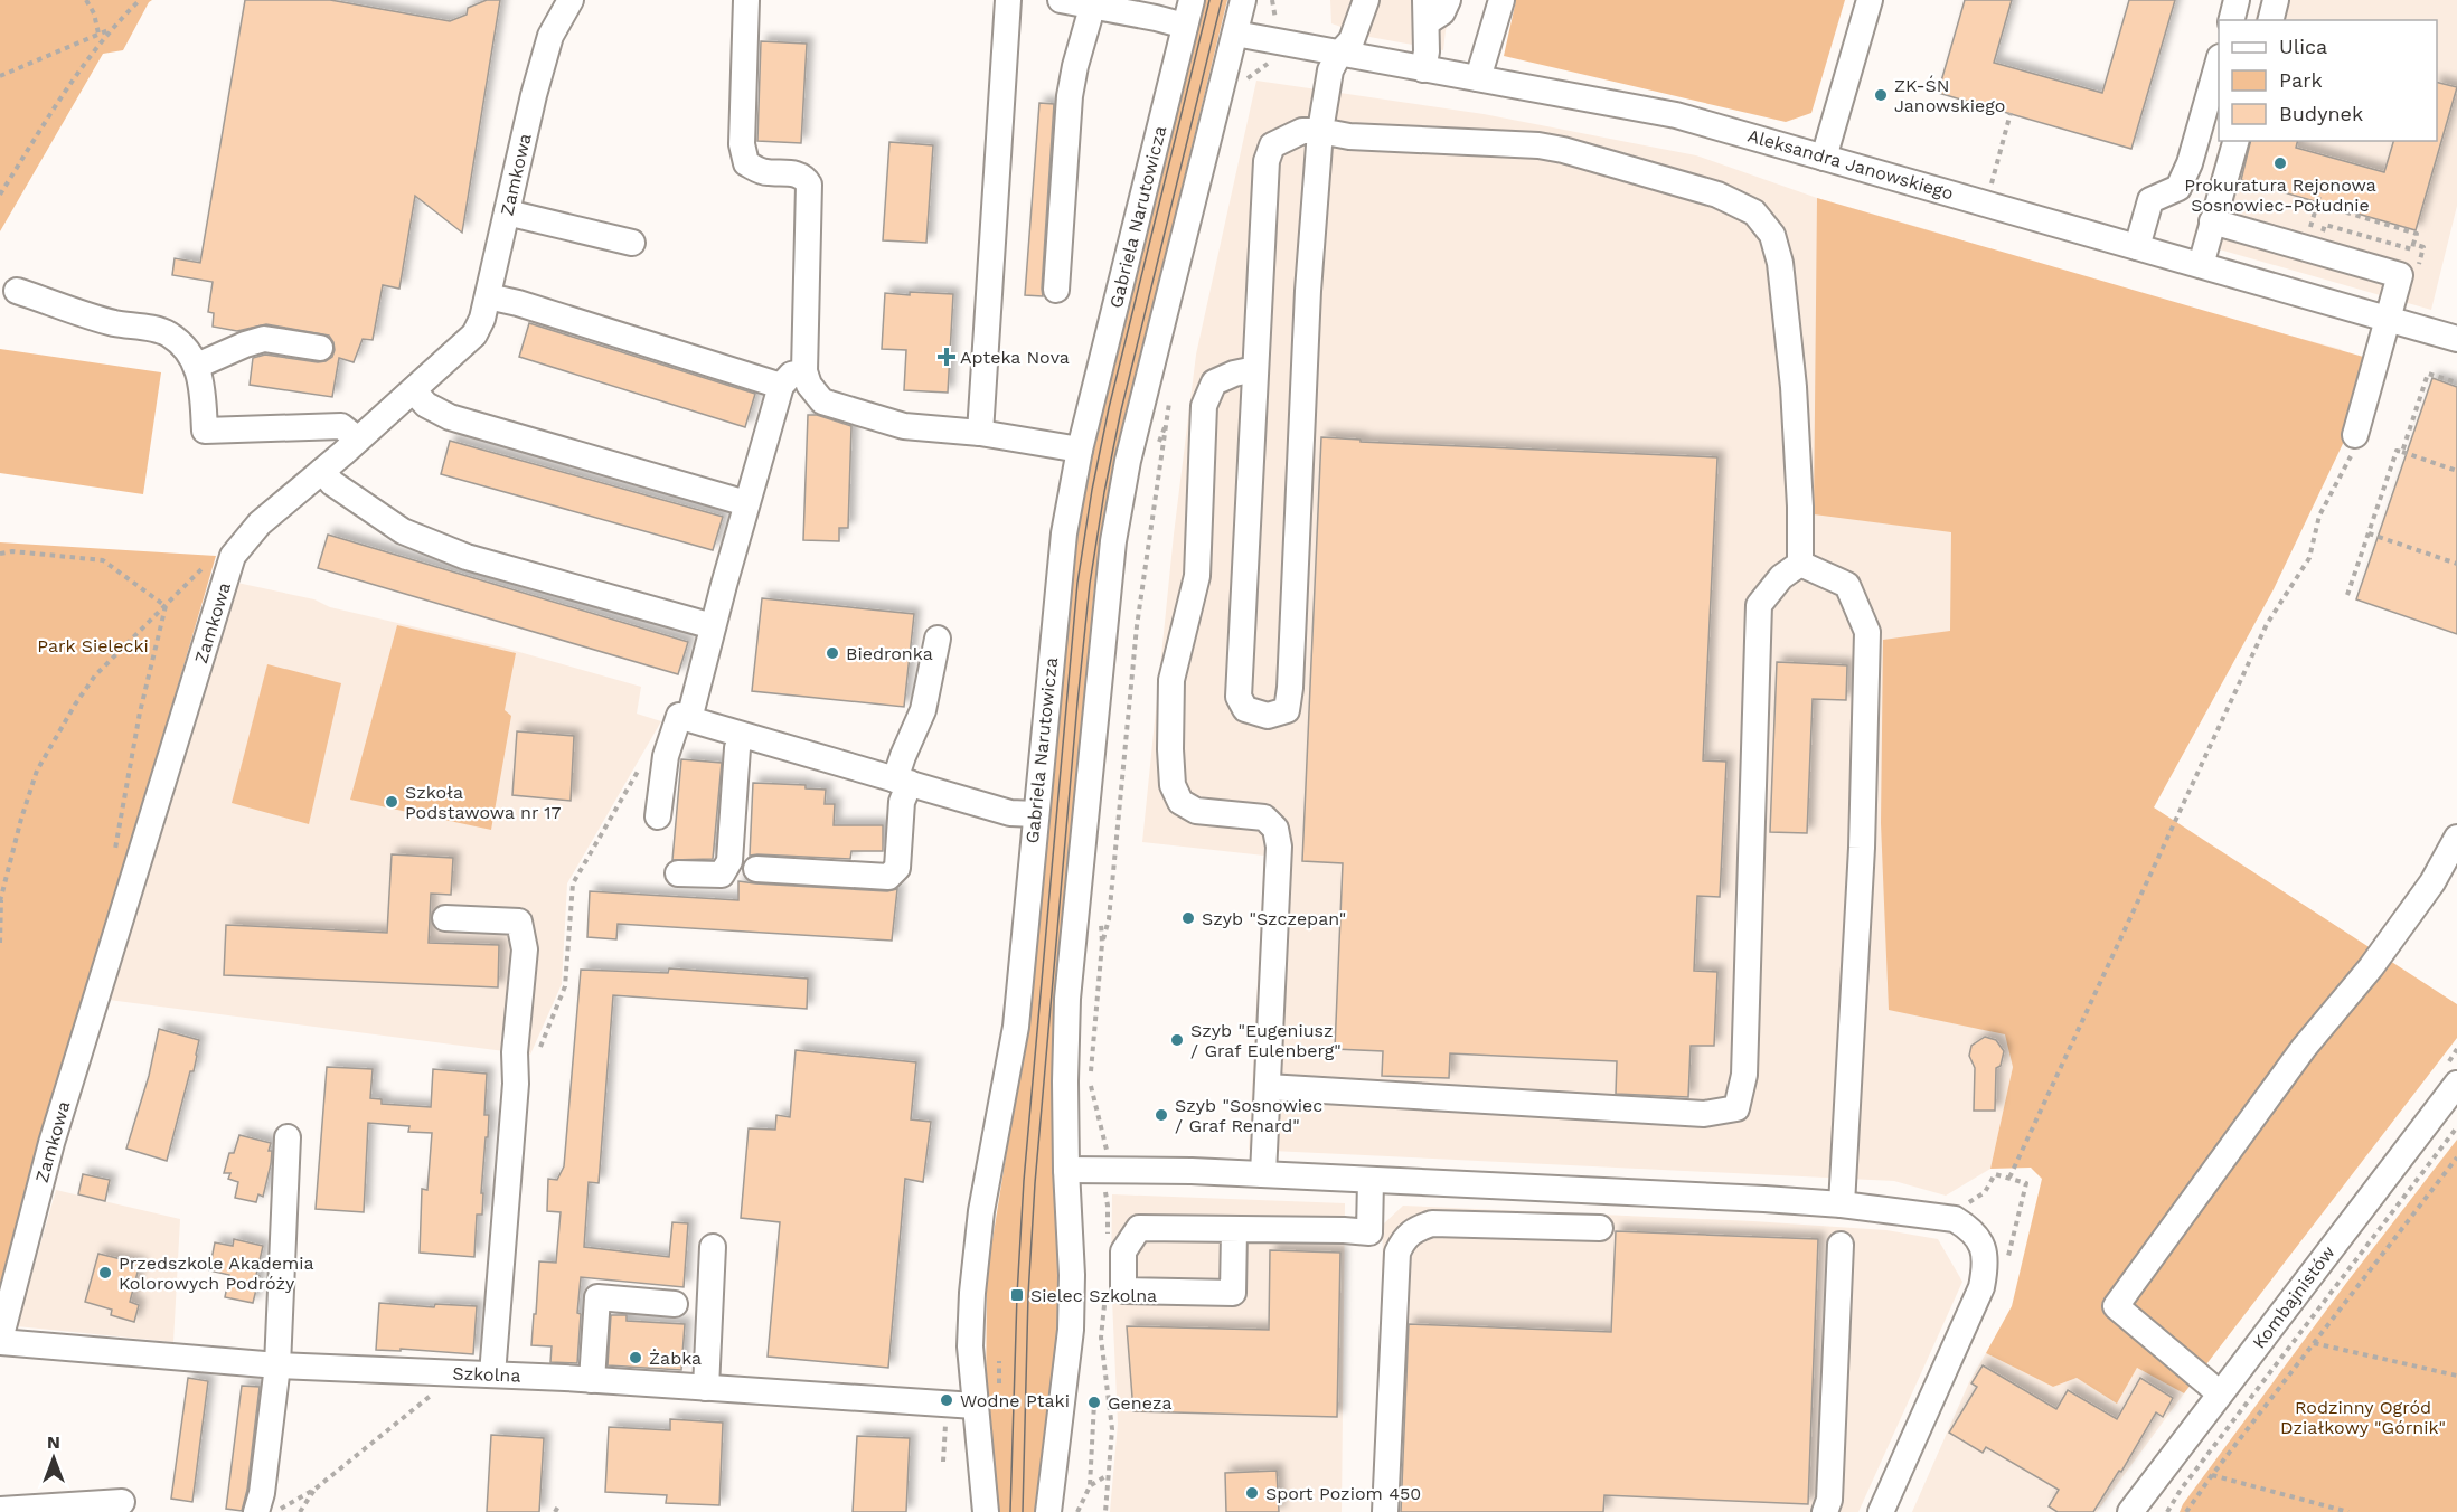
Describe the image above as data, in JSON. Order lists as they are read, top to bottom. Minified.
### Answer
{"streets":{"street":["Aleksandra Janowskiego","Zamkowa","Gabriela Narutowicza","Kombajnistów","Szkolna"]},"crossings":[["Zamkowa","Szkolna"],["Gabriela Narutowicza","Szkolna"]],"parks":["Park Sielecki","Rodzinny Ogród Działkowy \"Górnik\""],"places":{"other":["ZK-ŚN Janowskiego","Prokuratura Rejonowa Sosnowiec-Południe","Biedronka","Szkoła Podstawowa nr 17","Szyb \"Szczepan\"","Szyb \"Eugeniusz / Graf Eulenberg\"","Szyb \"Sosnowiec / Graf Renard\"","Przedszkole Akademia Kolorowych Podróży","Żabka","Wodne Ptaki","Geneza","Sport Poziom 450"],"health":["Apteka Nova"],"transit":["Sielec Szkolna"]},"legend":["Ulica","Park","Budynek"],"north":"top"}
